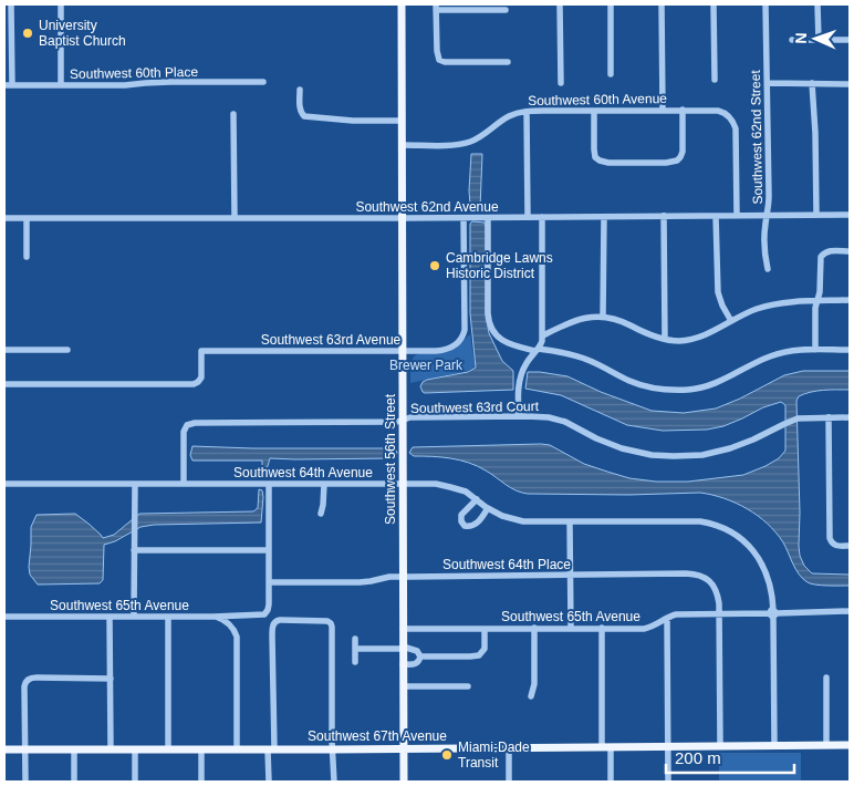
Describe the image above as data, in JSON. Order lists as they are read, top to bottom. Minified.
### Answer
{"streets":{"main road":["Southwest 56th Street","Southwest 67th Avenue"],"street":["Southwest 60th Place","Southwest 60th Avenue","Southwest 62nd Street","Southwest 62nd Avenue","Southwest 63rd Avenue","Southwest 63rd Court","Southwest 64th Avenue","Southwest 64th Place","Southwest 65th Avenue"]},"crossings":[["Southwest 60th Avenue","Southwest 62nd Avenue"],["Southwest 60th Avenue","Southwest 56th Street"],["Southwest 62nd Street","Southwest 62nd Avenue"],["Southwest 62nd Avenue","Southwest 63rd Avenue"],["Southwest 62nd Avenue","Southwest 56th Street"],["Southwest 63rd Avenue","Southwest 56th Street"],["Southwest 63rd Court","Southwest 56th Street"],["Southwest 63rd Court","Southwest 64th Avenue"],["Southwest 56th Street","Southwest 64th Avenue"],["Southwest 56th Street","Southwest 64th Place"],["Southwest 56th Street","Southwest 65th Avenue"],["Southwest 56th Street","Southwest 67th Avenue"],["Southwest 64th Avenue","Southwest 65th Avenue"],["Southwest 64th Avenue","Southwest 67th Avenue"],["Southwest 64th Place","Southwest 65th Avenue"],["Southwest 64th Place","Southwest 67th Avenue"]],"parks":["Brewer Park"],"places":["University Baptist Church","Cambridge Lawns Historic District","Miami-Dade Transit"],"scale_bar":"200 m","north":"left"}
